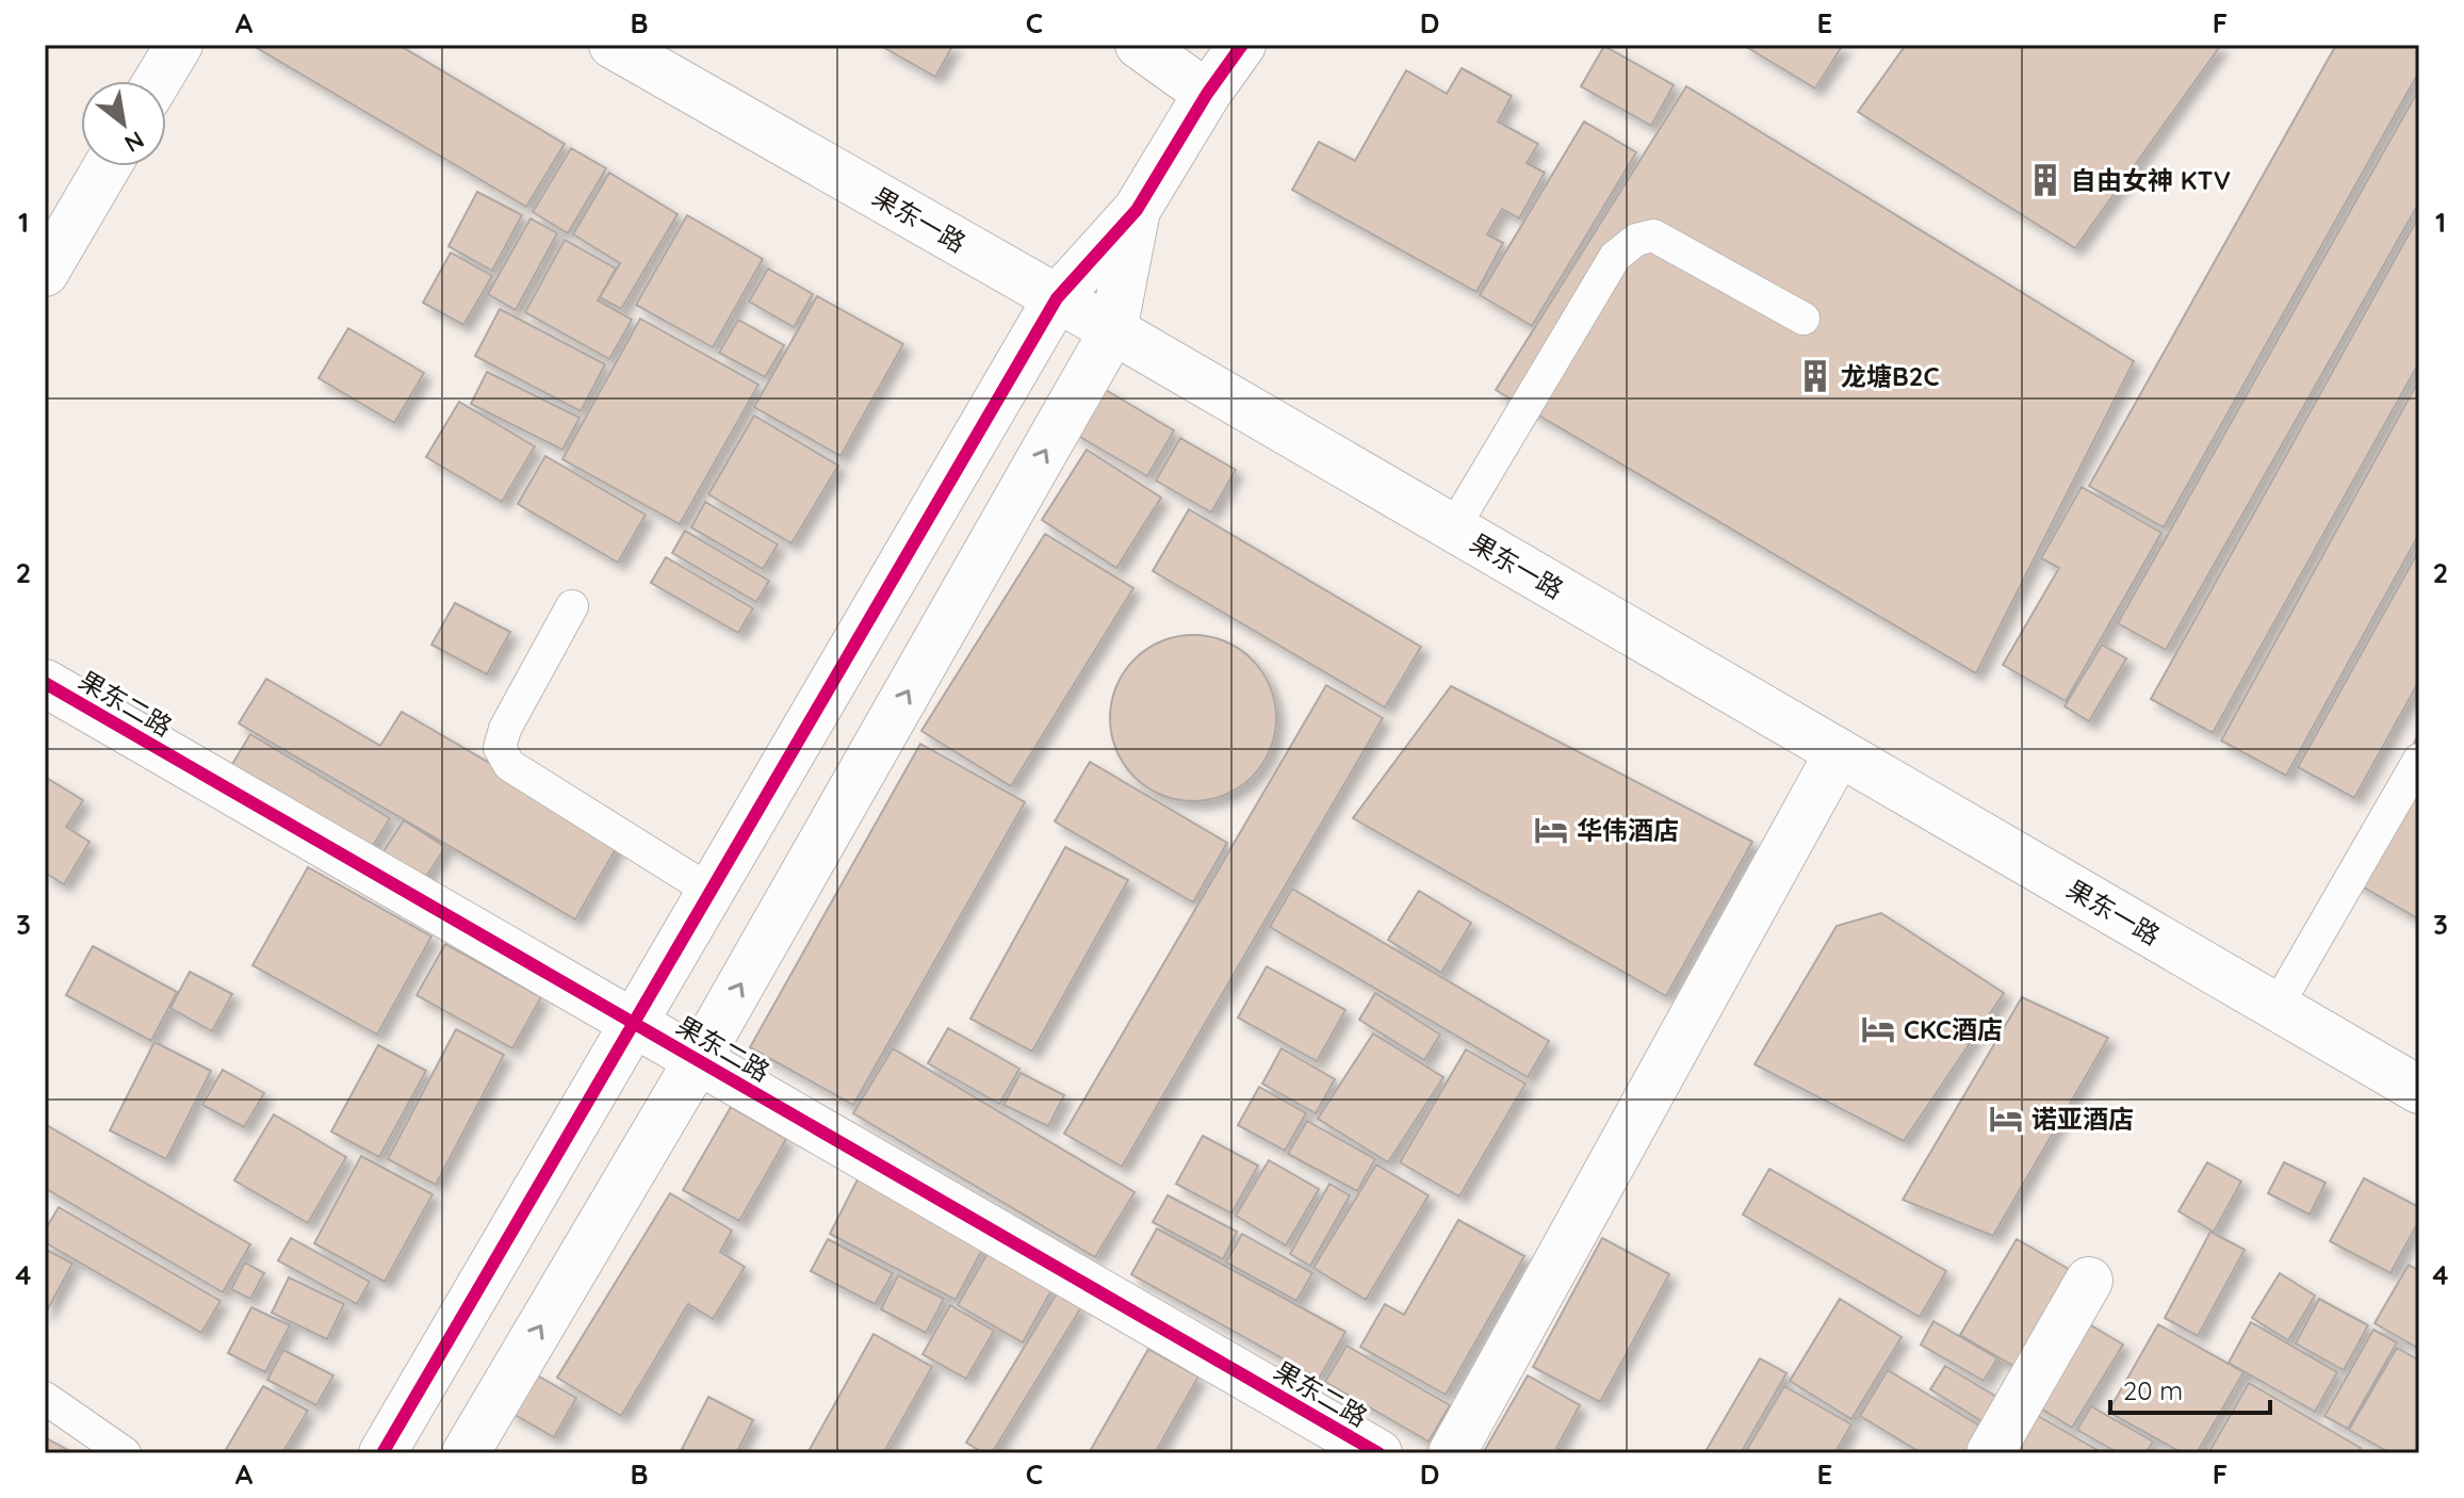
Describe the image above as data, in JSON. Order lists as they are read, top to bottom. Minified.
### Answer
{"streets":{"street":["果东一路","果东二路"]},"places":{"building":["自由女神 KTV","龙塘B2C"],"hotel":["华伟酒店","CKC酒店","诺亚酒店"]},"scale_bar":"20 m","north":"bottom right","grid":{"columns":["A","B","C","D","E","F"],"rows":["1","2","3","4"]}}
